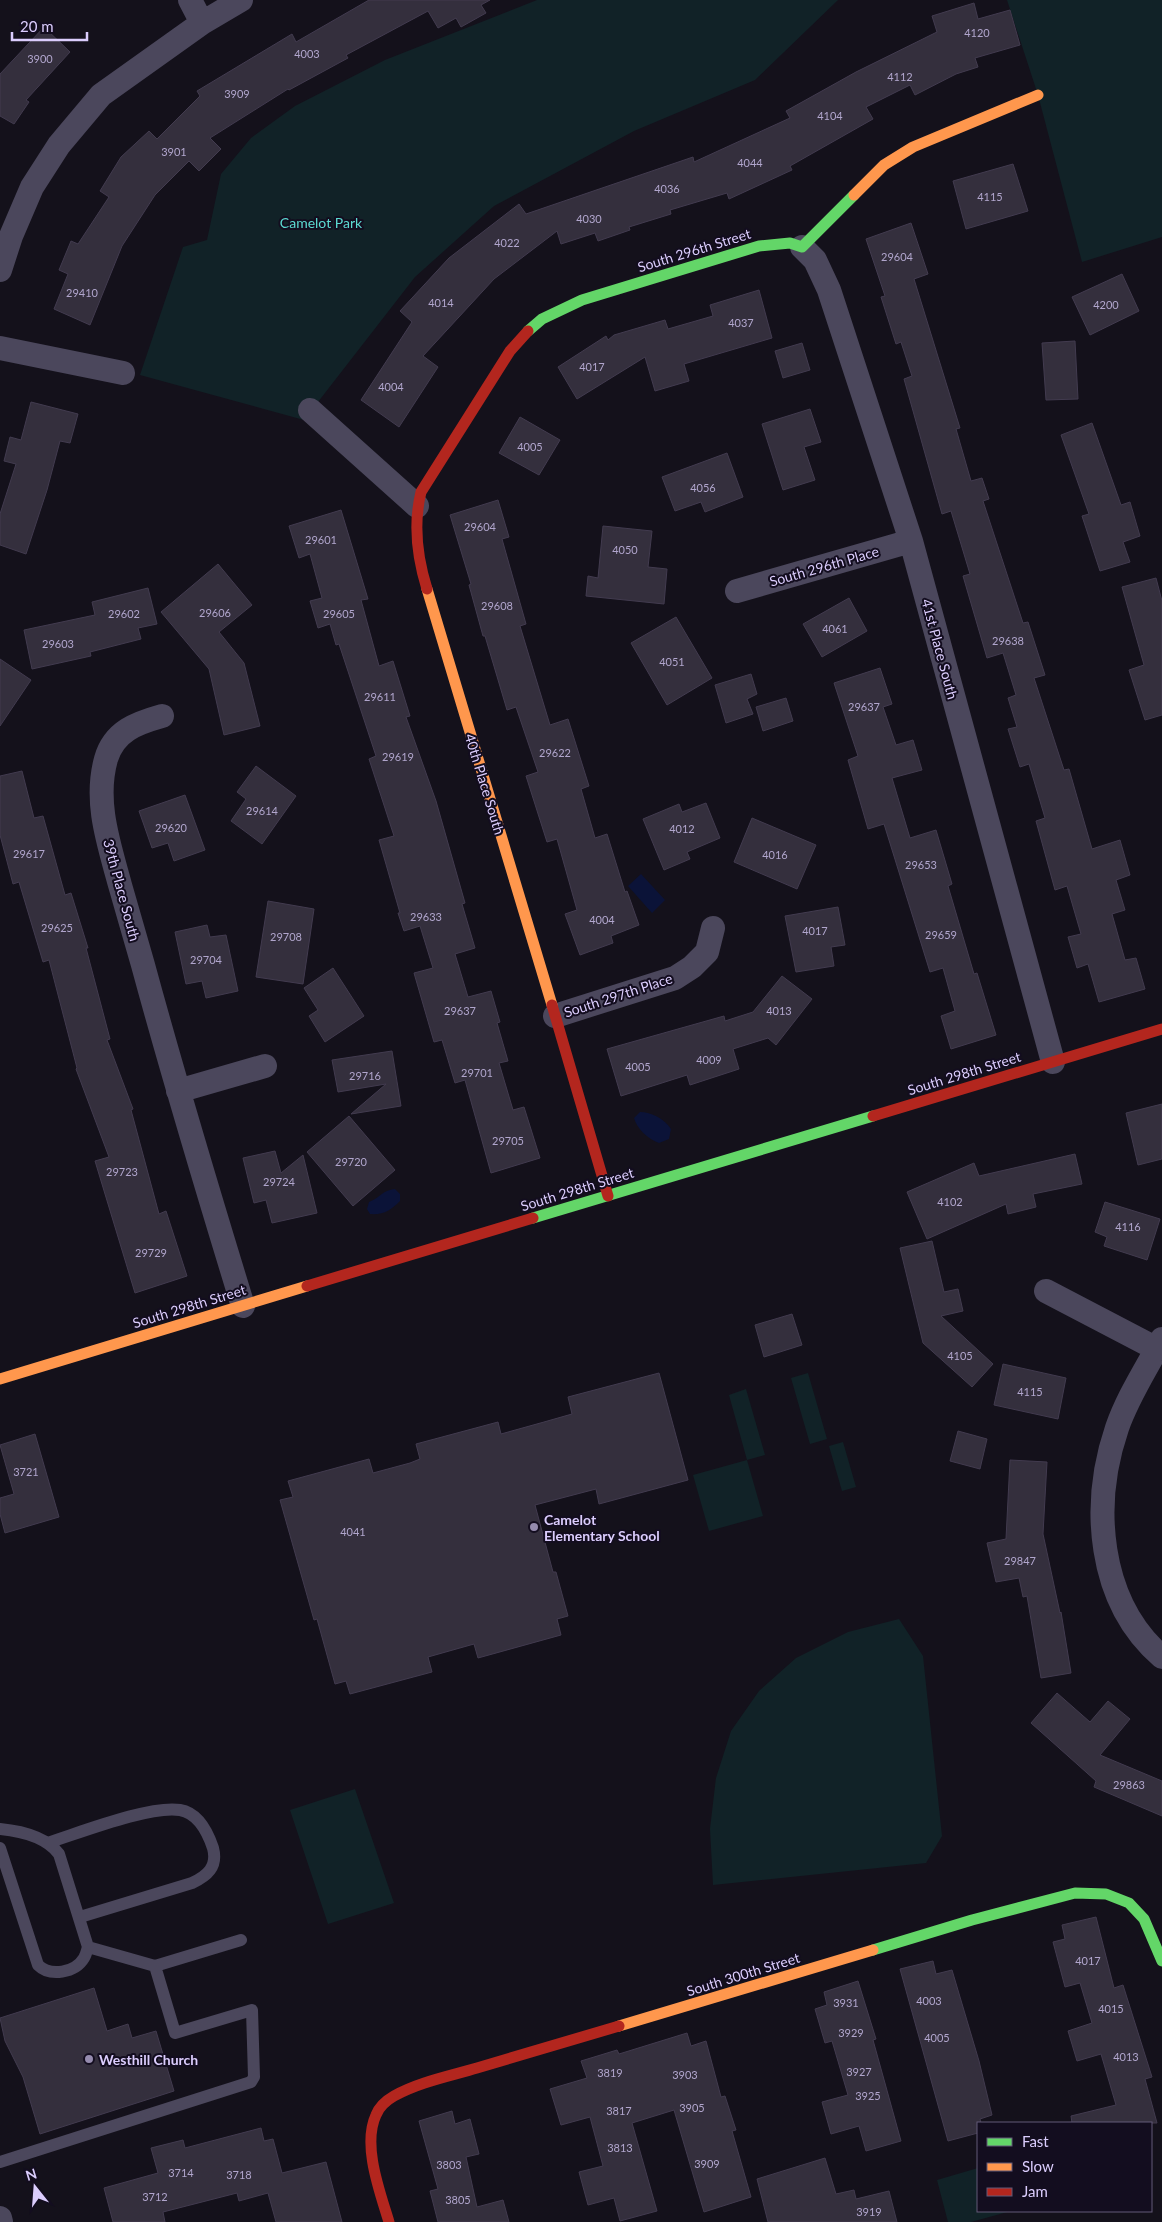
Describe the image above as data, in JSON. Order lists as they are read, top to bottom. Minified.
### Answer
{"streets":{"street":["South 296th Street","South 296th Place","41st Place South","40th Place South","39th Place South","South 297th Place","South 298th Street","South 300th Street"]},"crossings":[["South 296th Street","41st Place South"],["South 296th Street","40th Place South"],["South 296th Place","41st Place South"],["41st Place South","South 298th Street"],["40th Place South","South 297th Place"],["40th Place South","South 298th Street"],["39th Place South","South 298th Street"]],"parks":["Camelot Park"],"places":["Camelot Elementary School","Westhill Church"],"house_numbers":["4120","4003","3900","4112","3909","4104","3901","4044","4036","4115","4030","4022","29604","29410","4014","4200","4037","4017","4004","4005","4056","29604","29601","4050","29608","29606","29602","29605","4061","29638","29603","4051","29611","29637","29622","29619","29614","29620","4012","29617","4016","29653","29633","4004","29625","4017","29659","29708","29704","29637","4013","4009","4005","29701","29716","29705","29720","29723","29724","4102","4116","29729","4105","4115","3721","4041","29847","29863","4017","4003","3931","4015","3929","4005","4013","3927","3819","3903","3925","3905","3817","3813","3909","3803","3714","3718","3712","3805","3919"],"legend":["Fast","Slow","Jam"],"scale_bar":"20 m","north":"top"}
